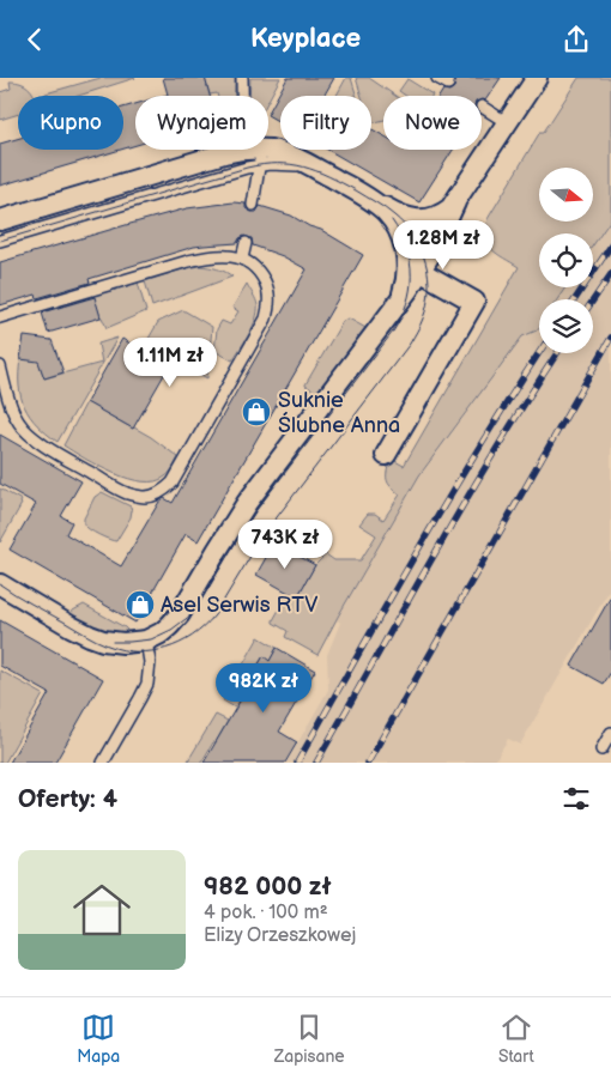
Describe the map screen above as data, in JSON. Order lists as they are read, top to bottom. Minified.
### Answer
{"places":{"shop":["Suknie Ślubne Anna","Asel Serwis RTV"]},"north":"right","page":{"header":"Keyplace","chip":["Kupno","Wynajem","Filtry","Nowe"],"price":["1.28M zł","1.11M zł","743K zł","982K zł"],"heading":"Oferty: 4","list":[{"name":"982 000 zł","note":"4 pok. · 100 m² · Elizy Orzeszkowej"}],"tabs":["Mapa","Zapisane","Start"]}}
